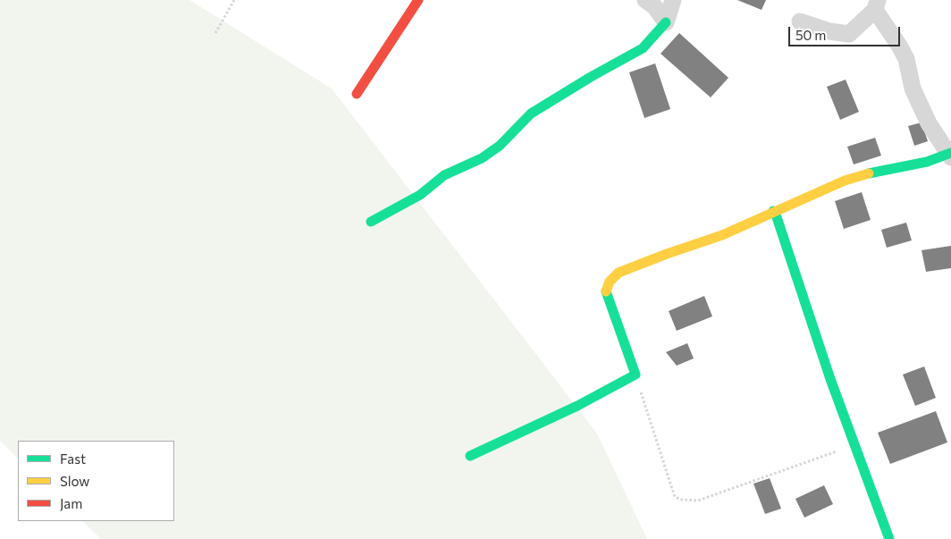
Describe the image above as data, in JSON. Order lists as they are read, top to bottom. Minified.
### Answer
{"legend":["Fast","Slow","Jam"],"scale_bar":"50 m"}
